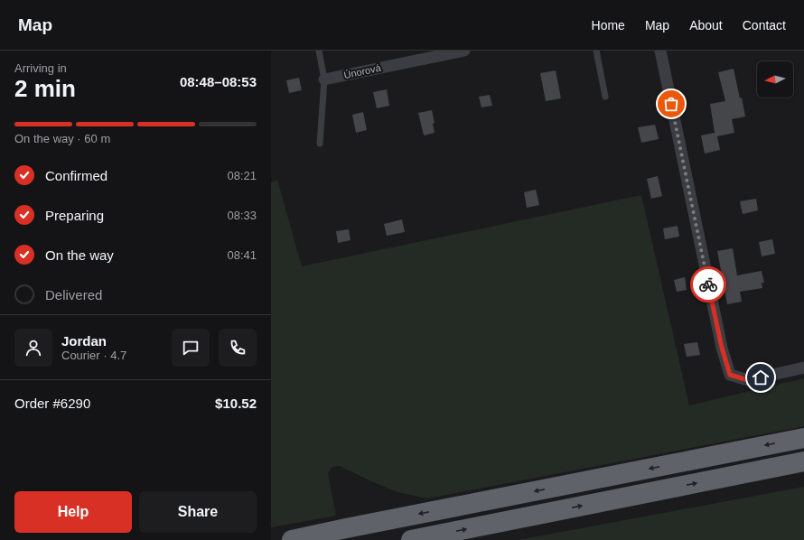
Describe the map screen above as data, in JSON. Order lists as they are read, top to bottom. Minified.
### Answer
{"streets":{"street":["Únorová"]},"north":"left","page":{"header":"Map","nav":["Home","Map","About","Contact"],"heading":["2 min","Arriving in","08:48–08:53"],"panel":["Jordan","Courier · 4.7","Order #6290","$10.52"],"bar":"On the way · 60 m","list":[["Confirmed","08:21"],["Preparing","08:33"],["On the way","08:41"],"Delivered"],"buttons":["Help","Share"]}}
